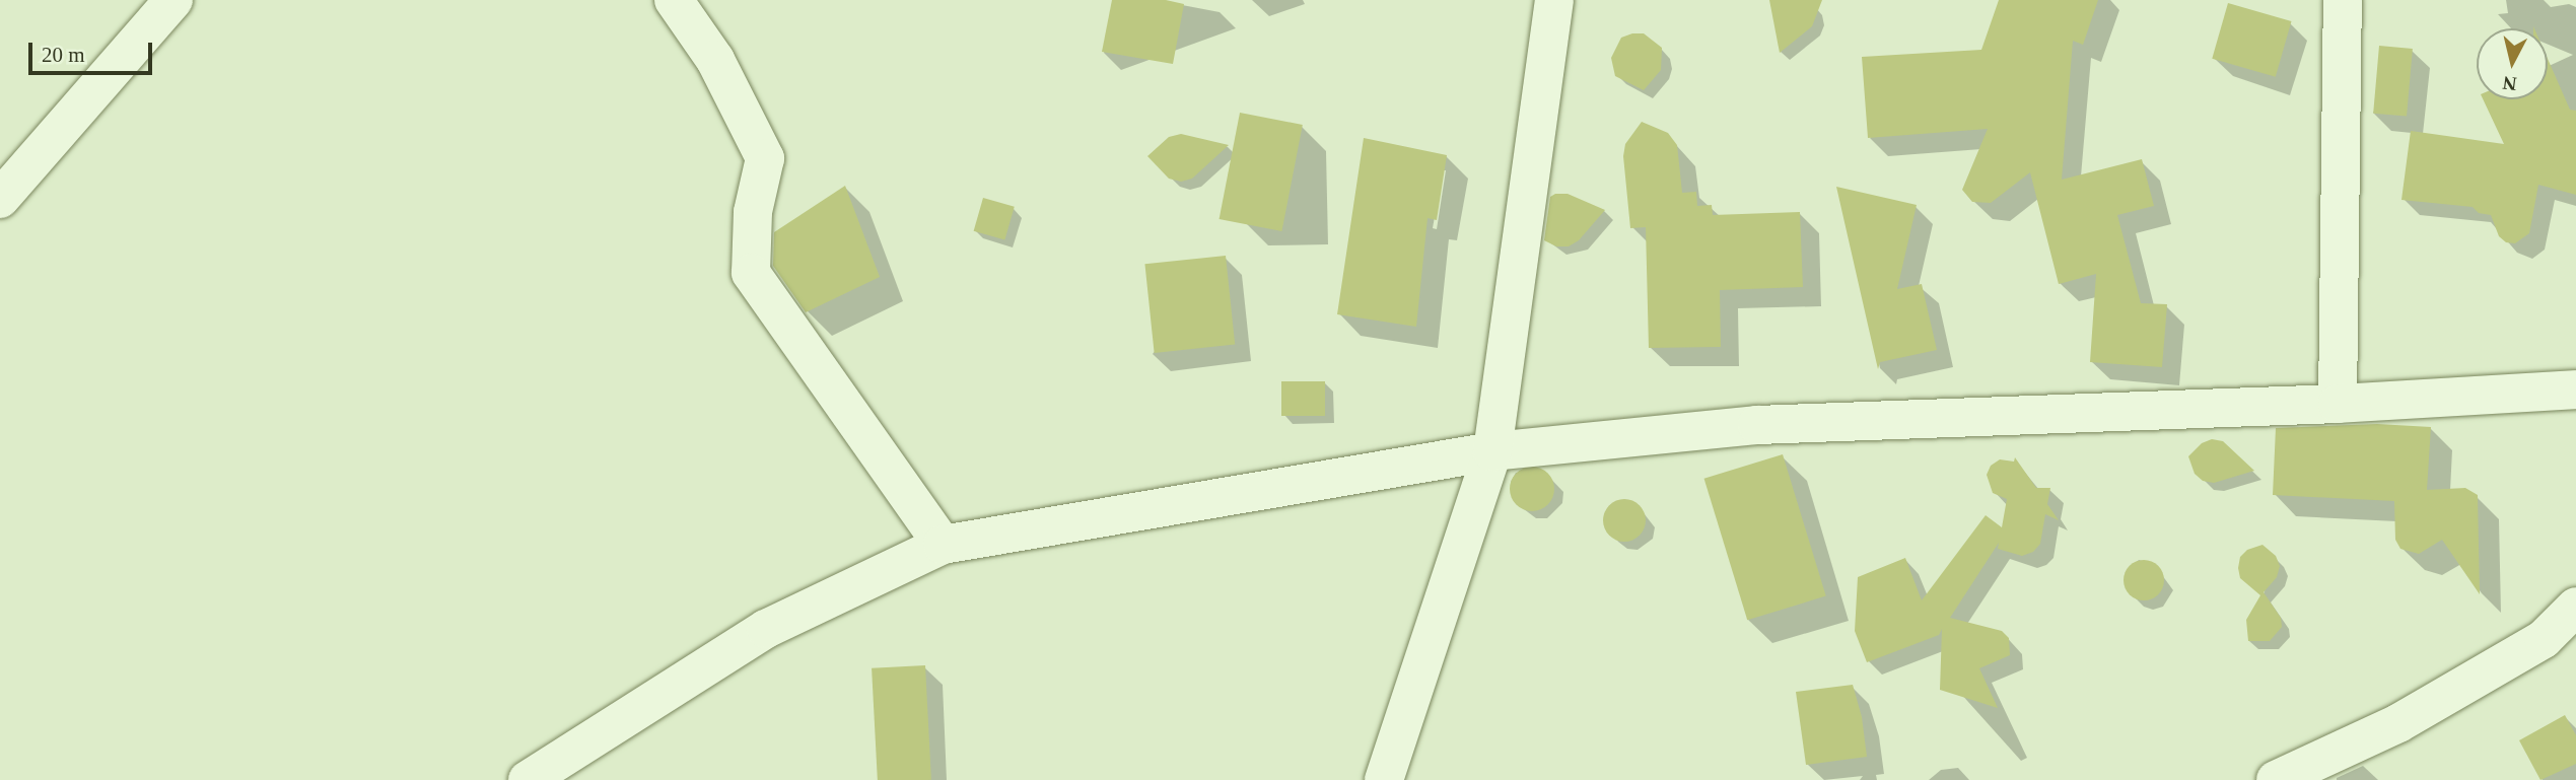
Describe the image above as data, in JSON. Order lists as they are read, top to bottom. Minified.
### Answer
{"scale_bar":"20 m","north":"bottom"}
